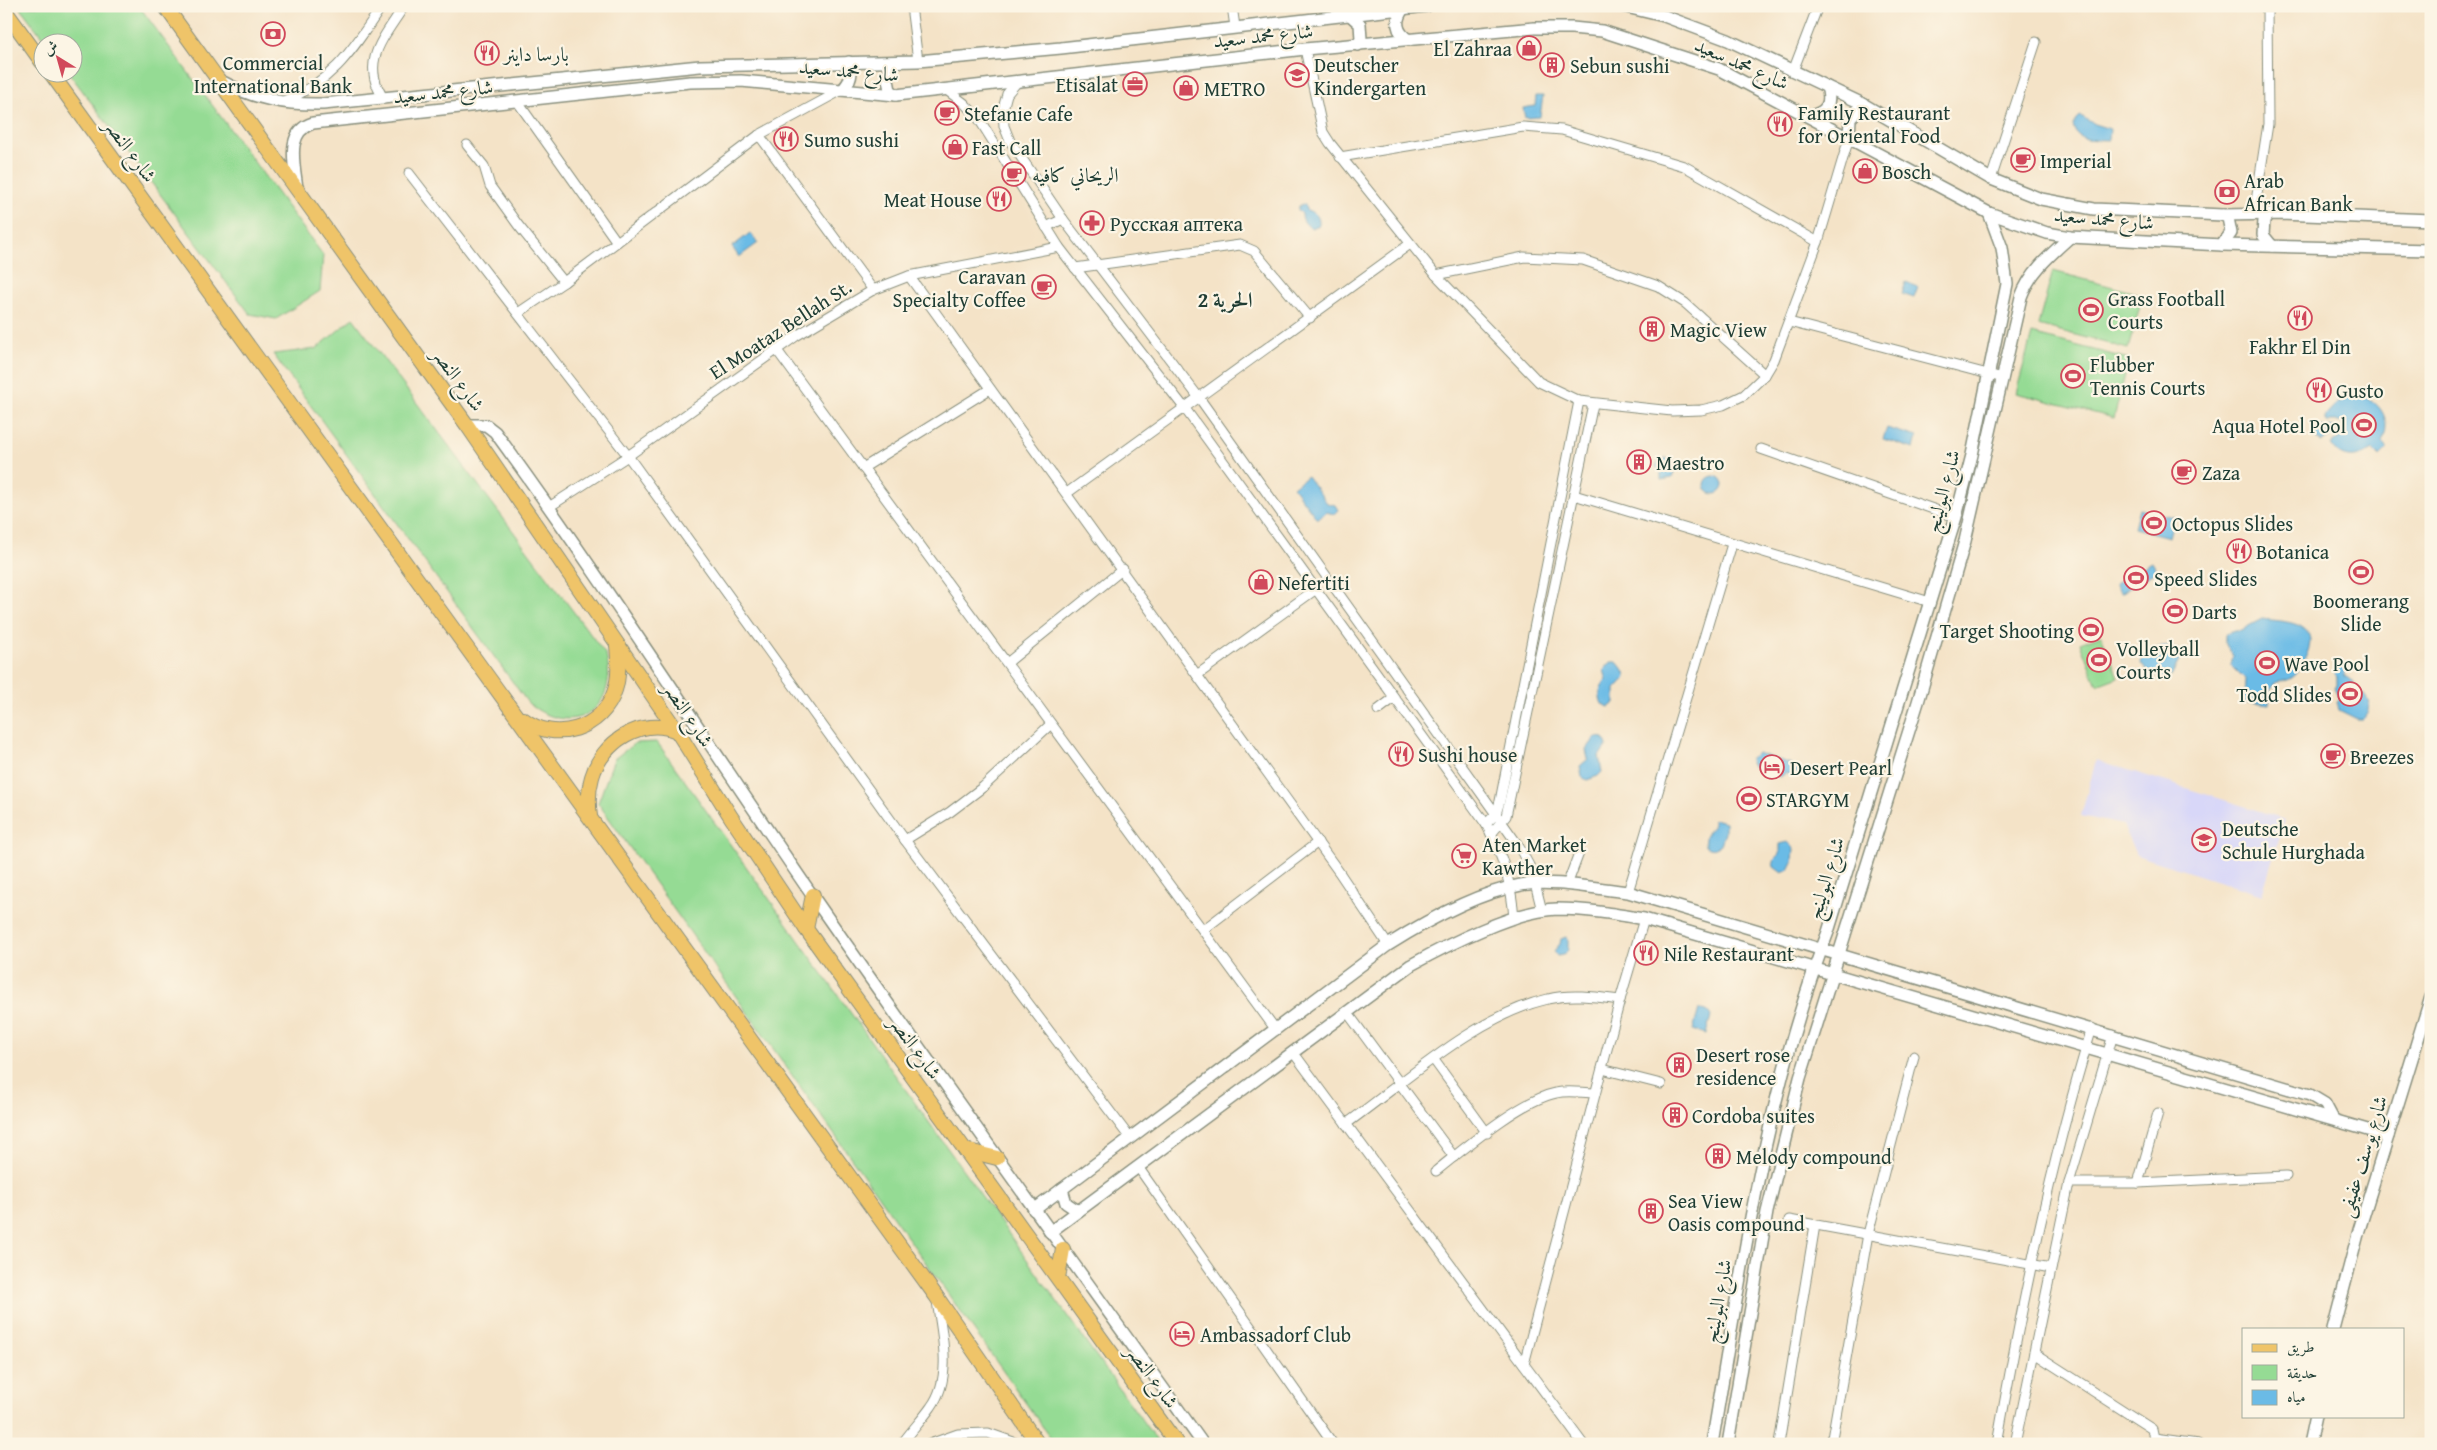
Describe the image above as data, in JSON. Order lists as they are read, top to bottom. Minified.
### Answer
{"streets":{"main road":["شارع النصر"],"street":["شارع محمد سعيد","El Moataz Bellah St.","شارع البولينج","شارع يوسف عفيفى"]},"crossings":[["شارع محمد سعيد","شارع النصر"],["شارع محمد سعيد","شارع البولينج"]],"districts":["الحرية 2"],"places":{"bank":["Commercial International Bank","Arab African Bank"],"shop":["El Zahraa","METRO","Fast Call","Bosch","Nefertiti"],"restaurant":["بارسا داينر","Family Restaurant for Oriental Food","Sumo sushi","Meat House","Fakhr El Din","Gusto","Botanica","Sushi house","Nile Restaurant"],"building":["Sebun sushi","Magic View","Maestro","Desert rose residence","Cordoba suites","Melody compound","Sea View Oasis compound"],"school or university":["Deutscher Kindergarten","Deutsche Schule Hurghada"],"office":["Etisalat"],"cafe":["Stefanie Cafe","Imperial","الريحاني كافيه","Caravan Specialty Coffee","Zaza","Breezes"],"pharmacy":["Русская аптека"],"sports":["Grass Football Courts","Flubber Tennis Courts","Aqua Hotel Pool","Octopus Slides","Boomerang Slide","Speed Slides","Darts","Target Shooting","Volleyball Courts","Wave Pool","Todd Slides","STARGYM"],"hotel":["Desert Pearl","Ambassadorf Club"],"supermarket":["Aten Market Kawther"]},"legend":["طريق","حديقة","مياه"],"north":"top left"}
